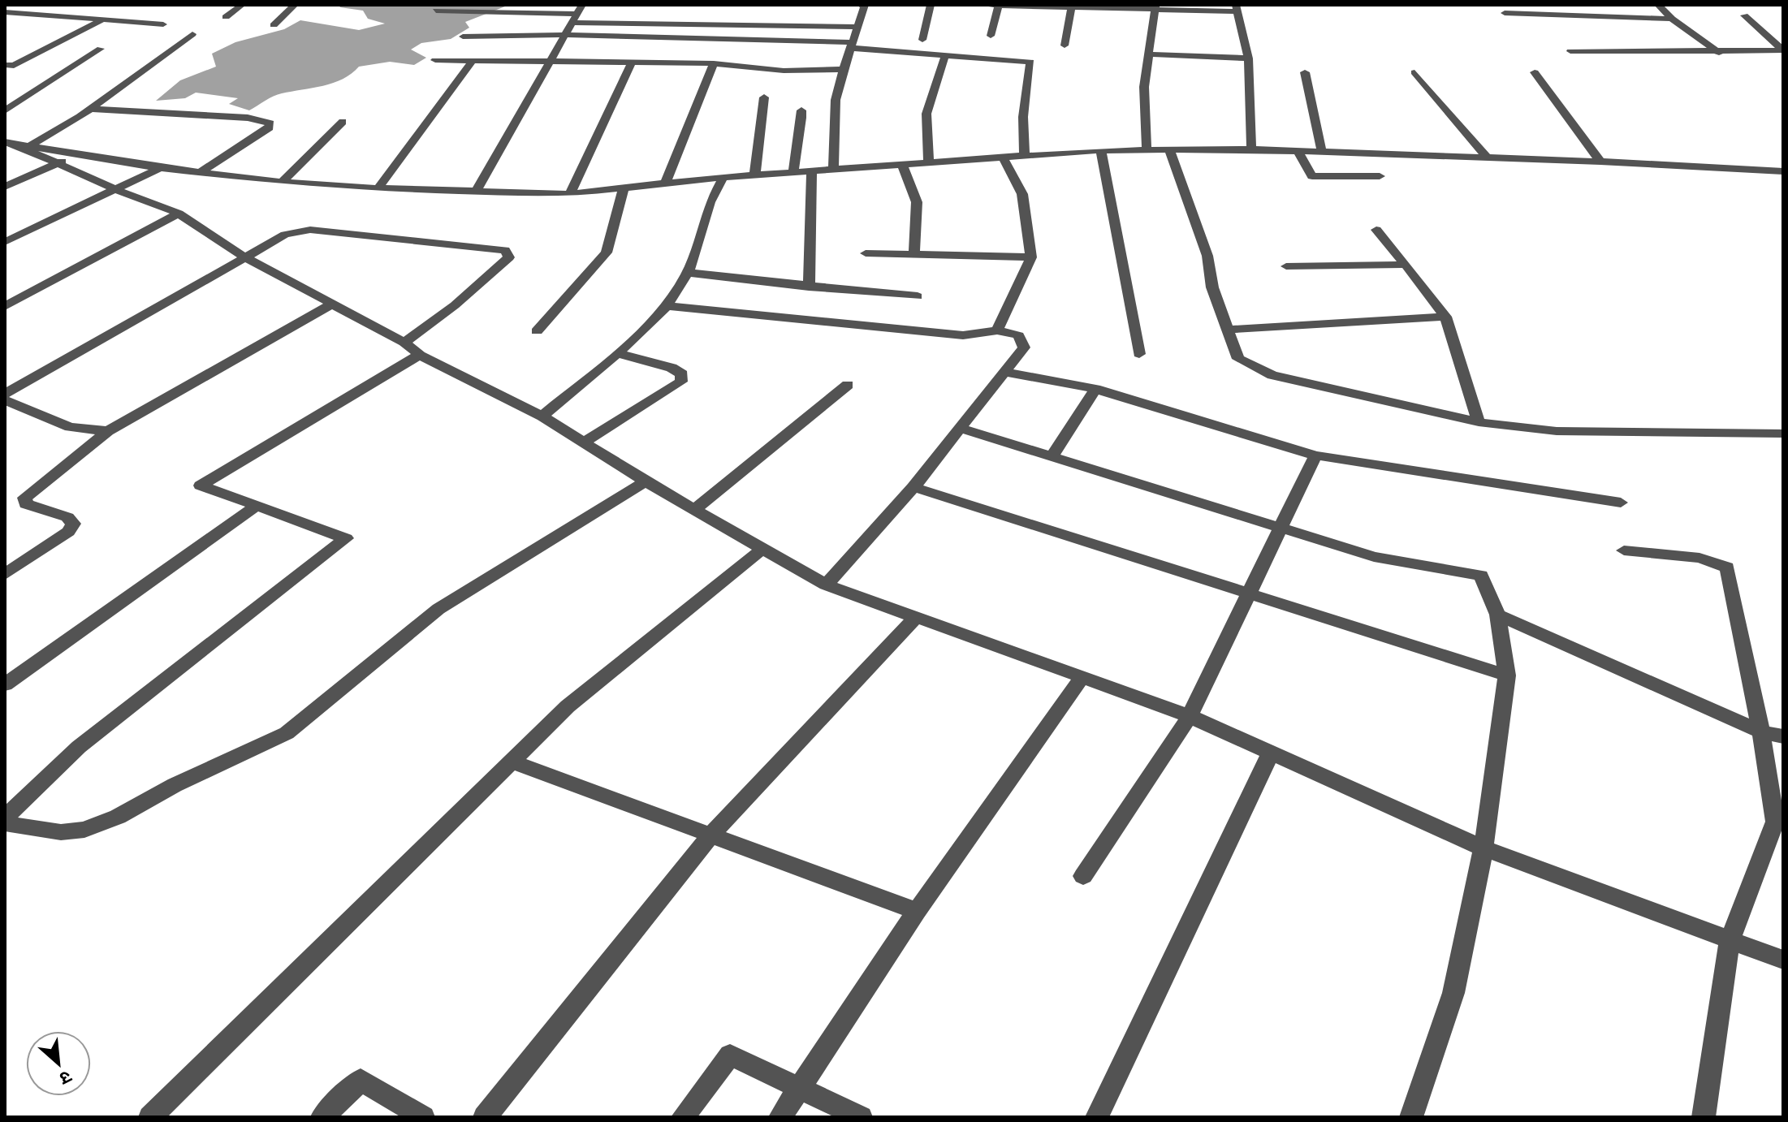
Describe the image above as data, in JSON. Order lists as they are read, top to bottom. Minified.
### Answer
{"north":"bottom right"}
